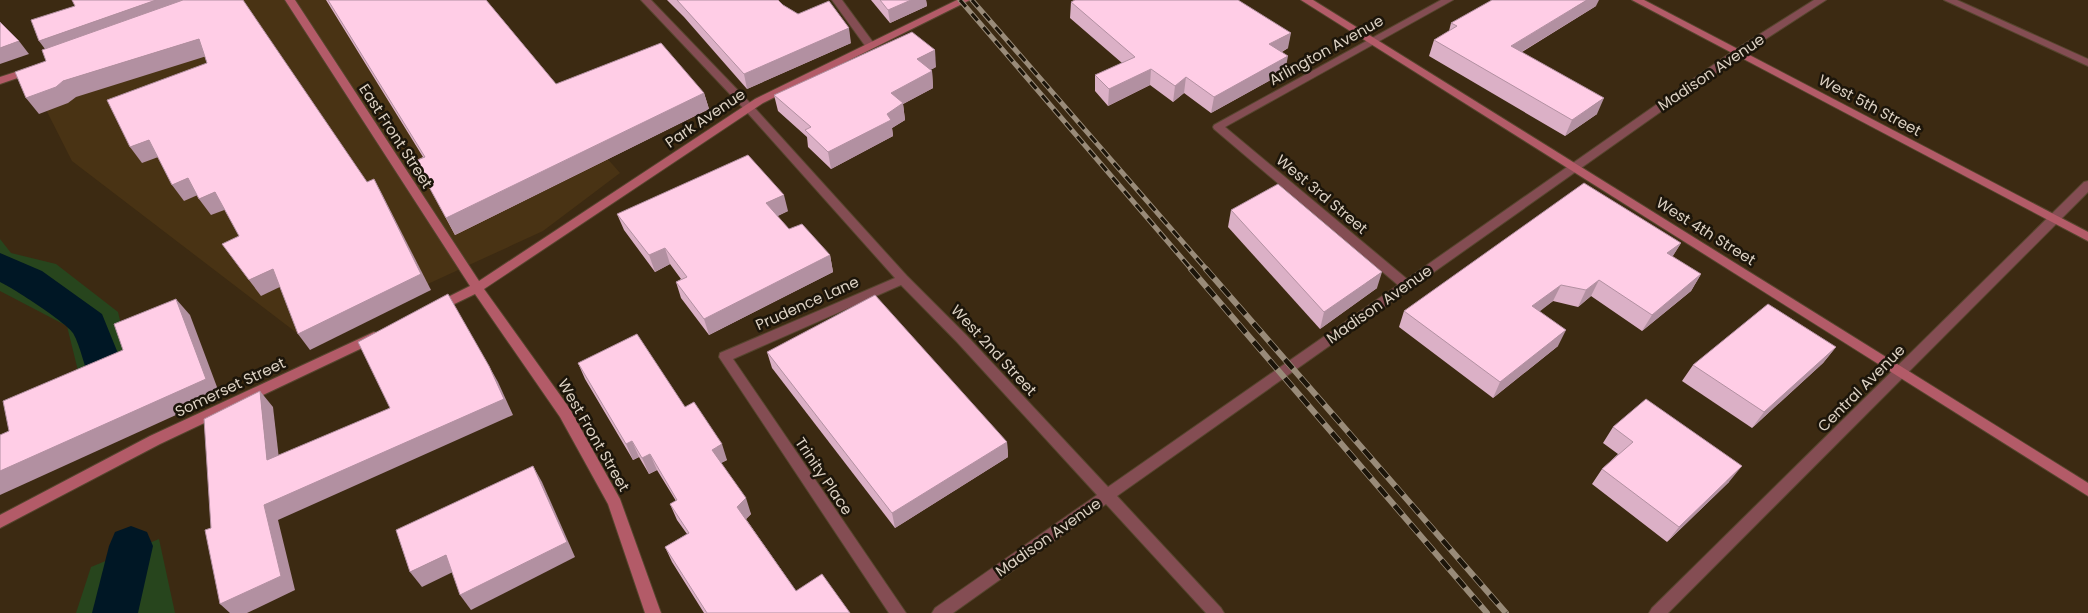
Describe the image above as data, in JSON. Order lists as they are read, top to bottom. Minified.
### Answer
{"streets":{"main road":["West 5th Street","Park Avenue","East Front Street","West 4th Street","Somerset Street","West Front Street"],"street":["Arlington Avenue","Madison Avenue","West 3rd Street","Prudence Lane","West 2nd Street","Central Avenue","Trinity Place"]},"crossings":[["Arlington Avenue","West 3rd Street"],["Arlington Avenue","West 4th Street"],["Madison Avenue","West 5th Street"],["Madison Avenue","West 3rd Street"],["Madison Avenue","West 4th Street"],["Madison Avenue","West 2nd Street"],["West 5th Street","Central Avenue"],["Park Avenue","East Front Street"],["Park Avenue","West 2nd Street"],["Park Avenue","West Front Street"],["East Front Street","West Front Street"],["West 4th Street","Central Avenue"],["Prudence Lane","West 2nd Street"],["Prudence Lane","Trinity Place"]]}
